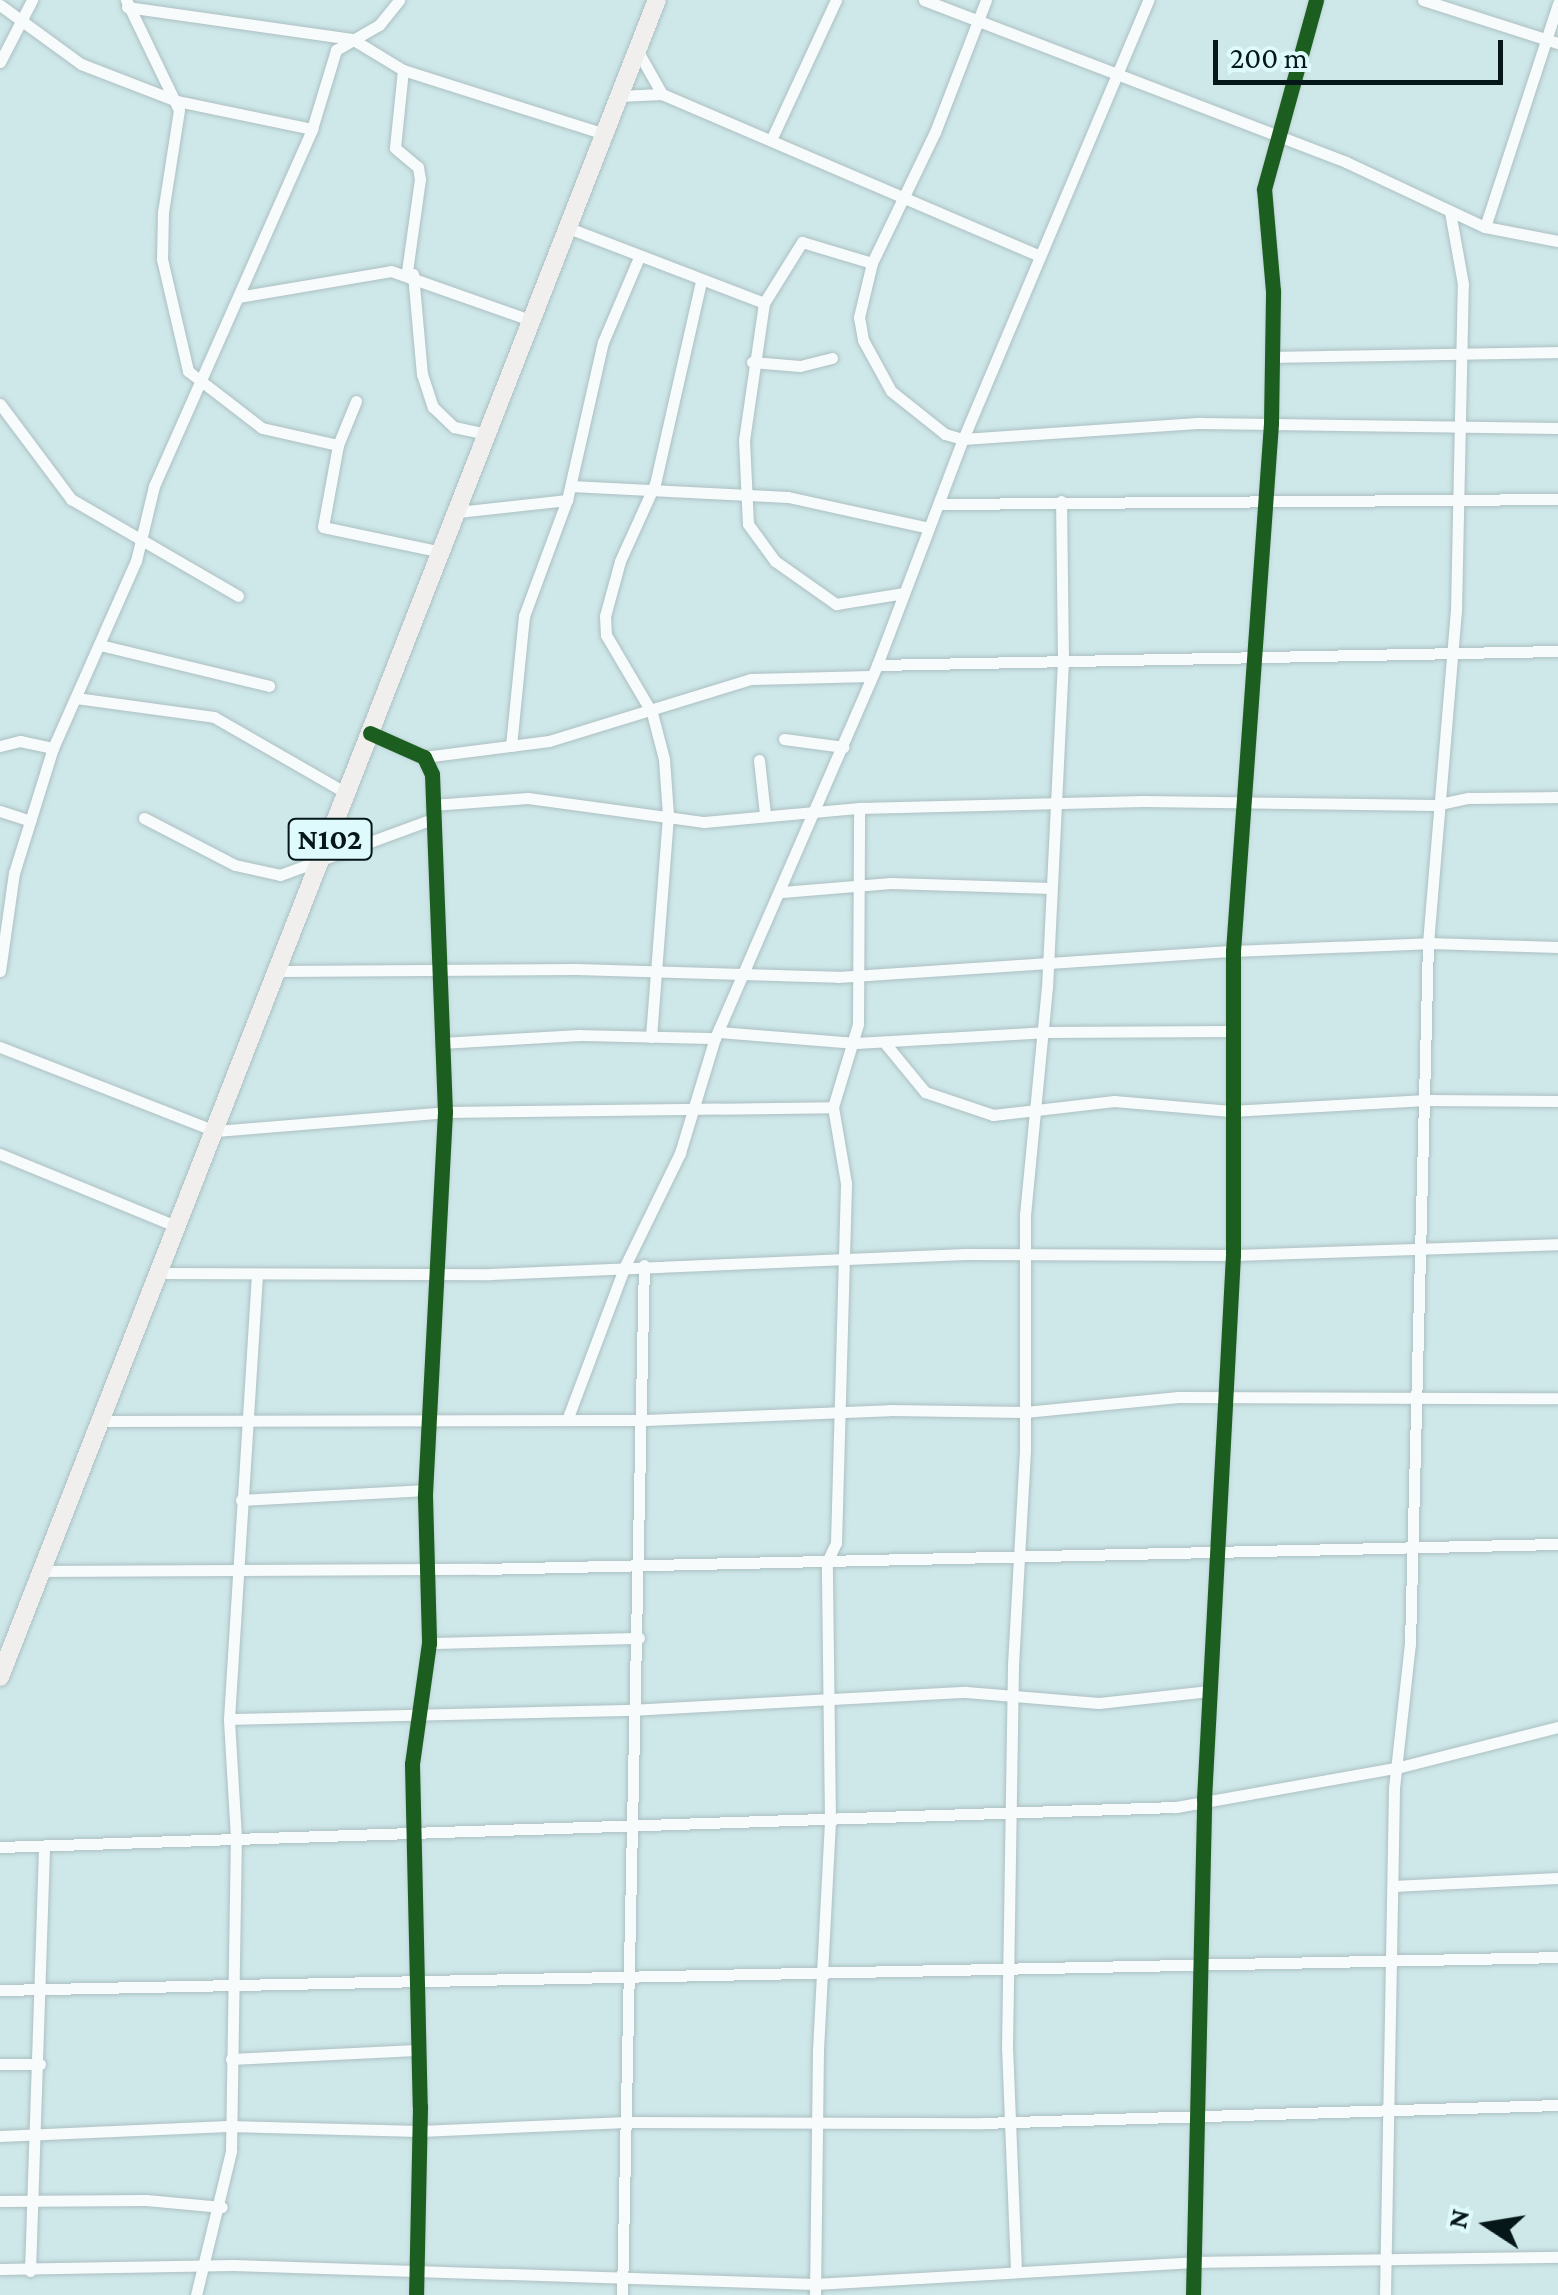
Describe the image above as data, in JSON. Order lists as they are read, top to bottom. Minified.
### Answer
{"streets":{"main road":["N102"]},"scale_bar":"200 m","north":"left"}
